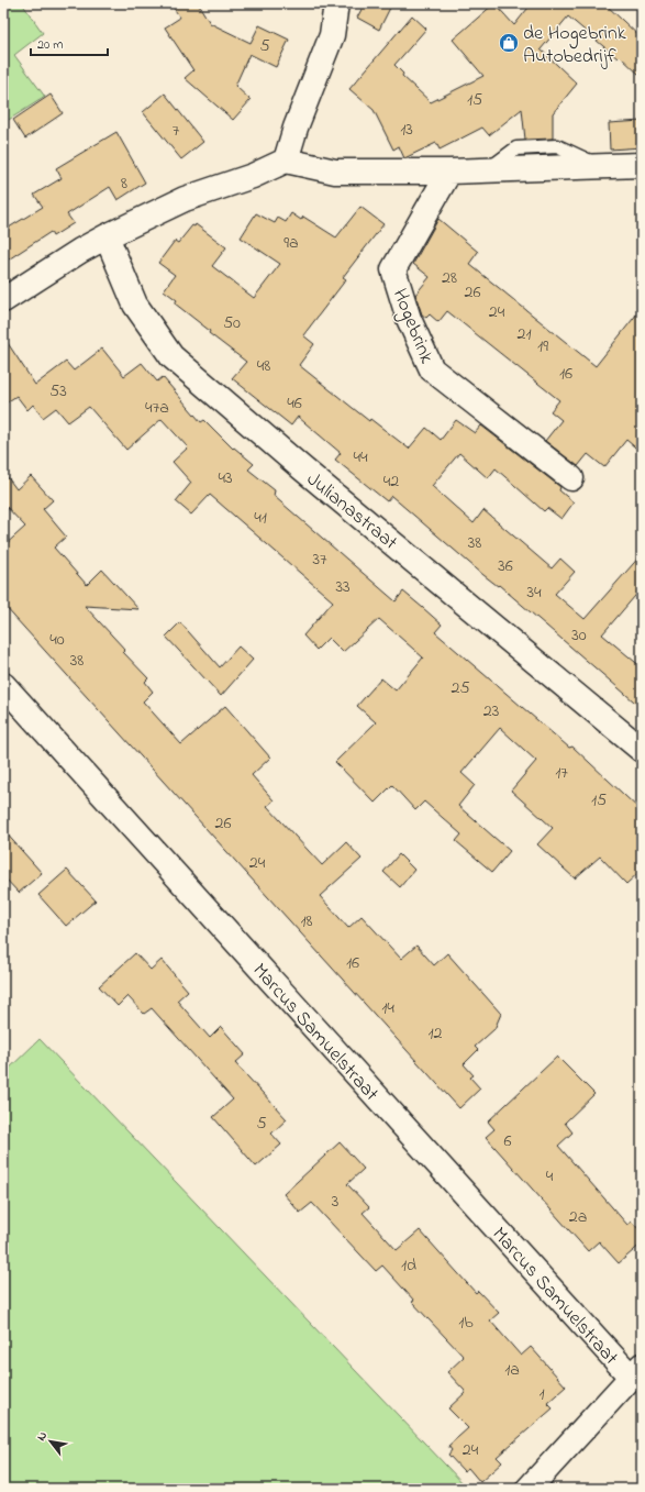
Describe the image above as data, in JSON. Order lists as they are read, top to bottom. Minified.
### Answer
{"streets":{"street":["Hogebrink","Julianastraat","Marcus Samuelstraat"]},"places":{"shop":["de Hogebrink Autobedrijf"]},"house_numbers":["5","15","13","7","8","9a","28","26","24","50","21","19","48","16","53","46","47a","44","43","42","41","38","37","36","33","34","30","40","38","25","23","17","15","26","24","18","16","14","12","5","6","4","3","2a","1d","1b","1a","1","24"],"scale_bar":"20 m","north":"top left"}
